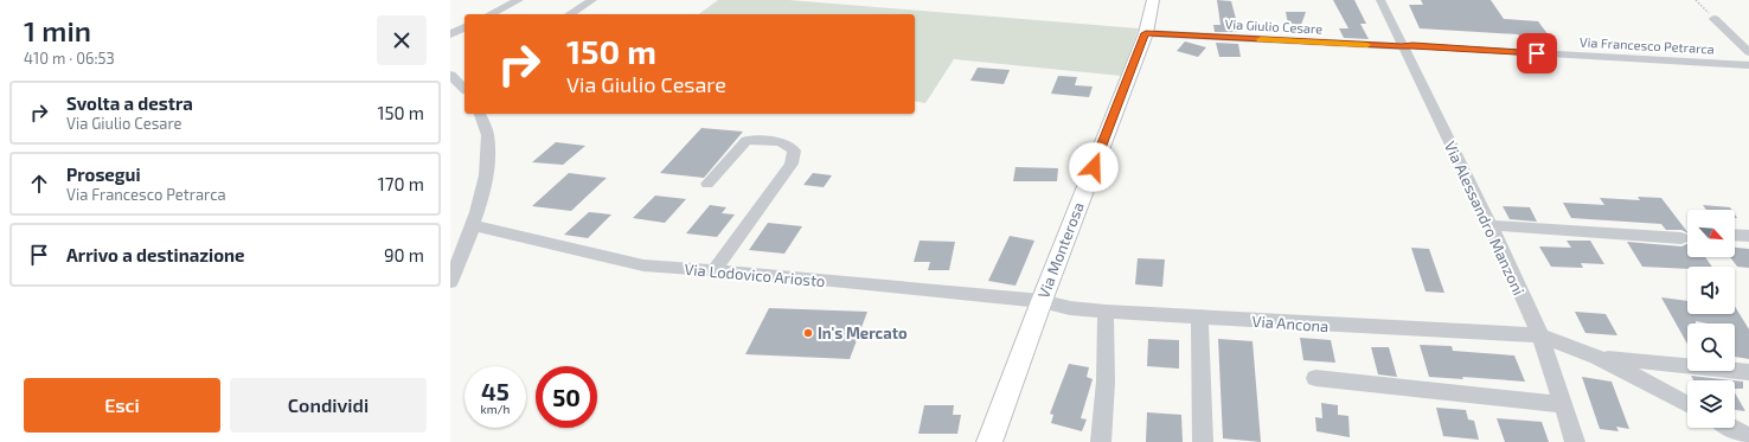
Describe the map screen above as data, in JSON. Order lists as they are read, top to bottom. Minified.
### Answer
{"streets":{"main road":["Via Monterosa"],"street":["Via Giulio Cesare","Via Francesco Petrarca","Via Alessandro Manzoni","Via Lodovico Ariosto","Via Ancona"]},"crossings":[["Via Giulio Cesare","Via Francesco Petrarca"],["Via Giulio Cesare","Via Alessandro Manzoni"],["Via Giulio Cesare","Via Monterosa"],["Via Francesco Petrarca","Via Alessandro Manzoni"],["Via Alessandro Manzoni","Via Ancona"],["Via Monterosa","Via Lodovico Ariosto"],["Via Monterosa","Via Ancona"],["Via Lodovico Ariosto","Via Ancona"]],"places":["In's Mercato"],"north":"bottom right","page":{"heading":["1 min","410 m · 06:53"],"turn":["150 m","Via Giulio Cesare"],"list":[{"name":"Svolta a destra","note":"Via Giulio Cesare","value":"150 m"},{"name":"Prosegui","note":"Via Francesco Petrarca","value":"170 m"},{"name":"Arrivo a destinazione","value":"90 m"}],"speed":"45 km/h","limit":"50","buttons":["Esci","Condividi"]}}
